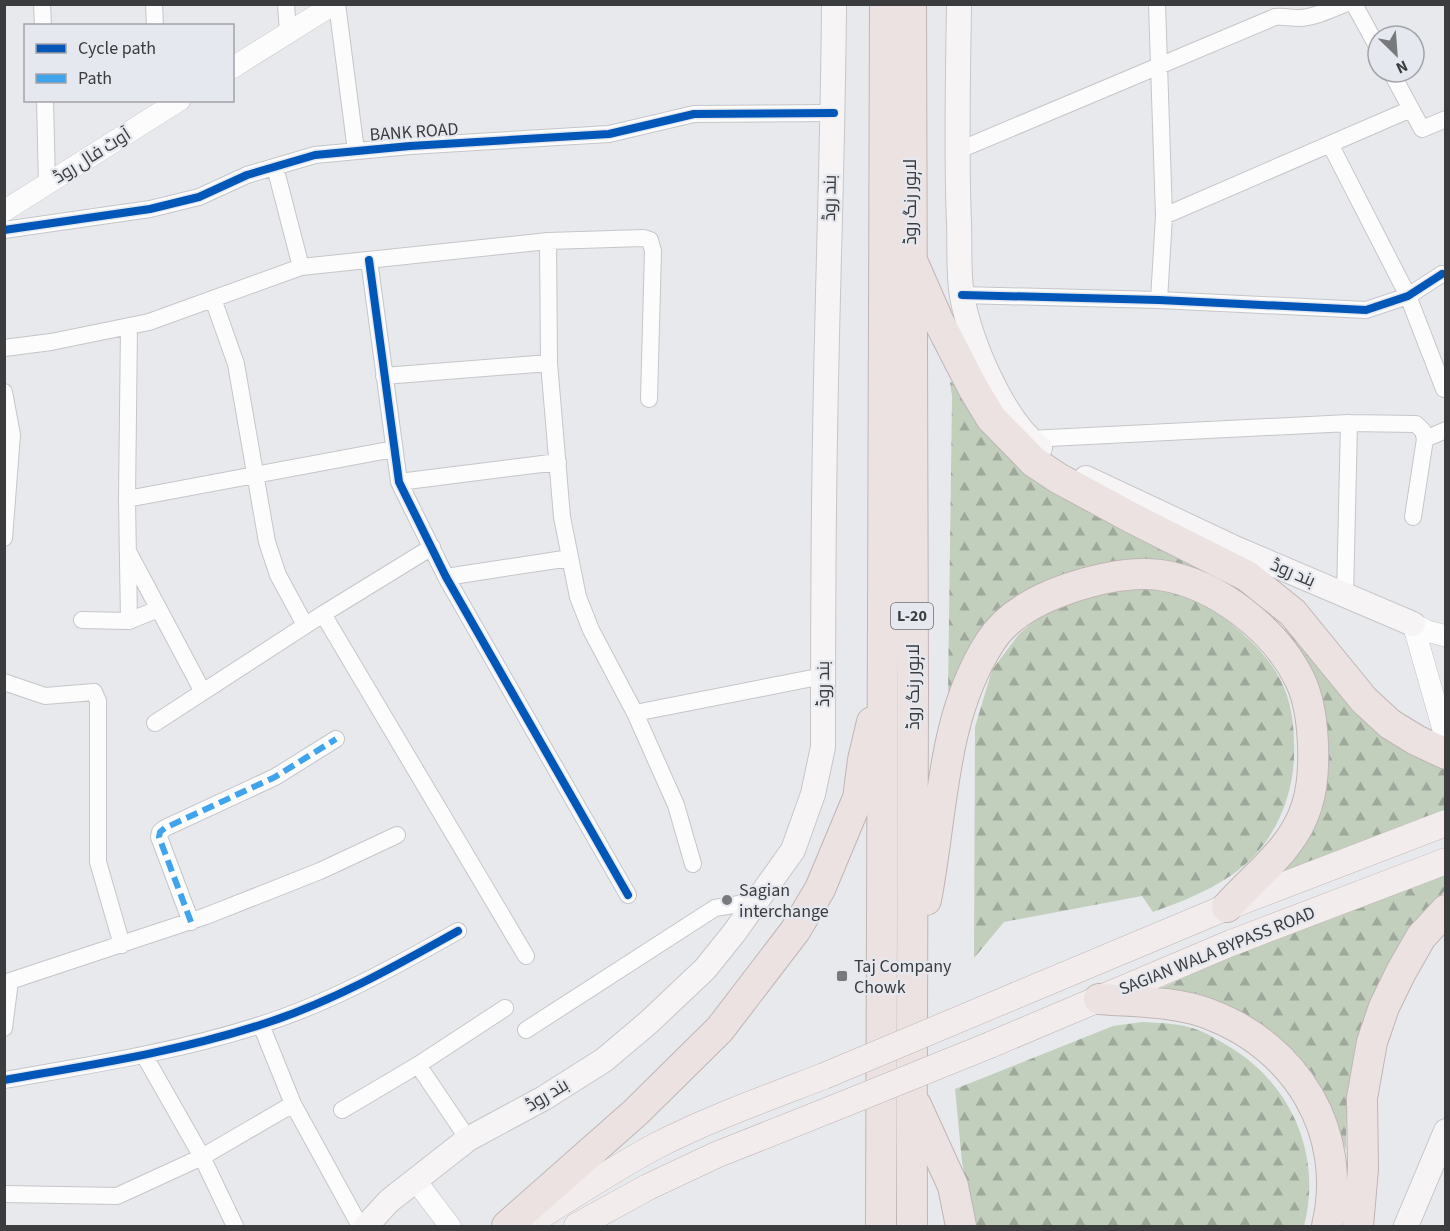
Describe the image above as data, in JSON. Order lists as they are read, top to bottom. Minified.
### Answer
{"streets":{"highway":["لاہور رنگ روڈ","L-20"],"main road":["بند روڈ","SAGIAN WALA BYPASS ROAD"],"street":["BANK ROAD","آوٹ فال روڈ"]},"crossings":[["BANK ROAD","بند روڈ"]],"places":{"other":["Sagian interchange"],"transit":["Taj Company Chowk"]},"legend":["Cycle path","Path"],"north":"bottom right"}
